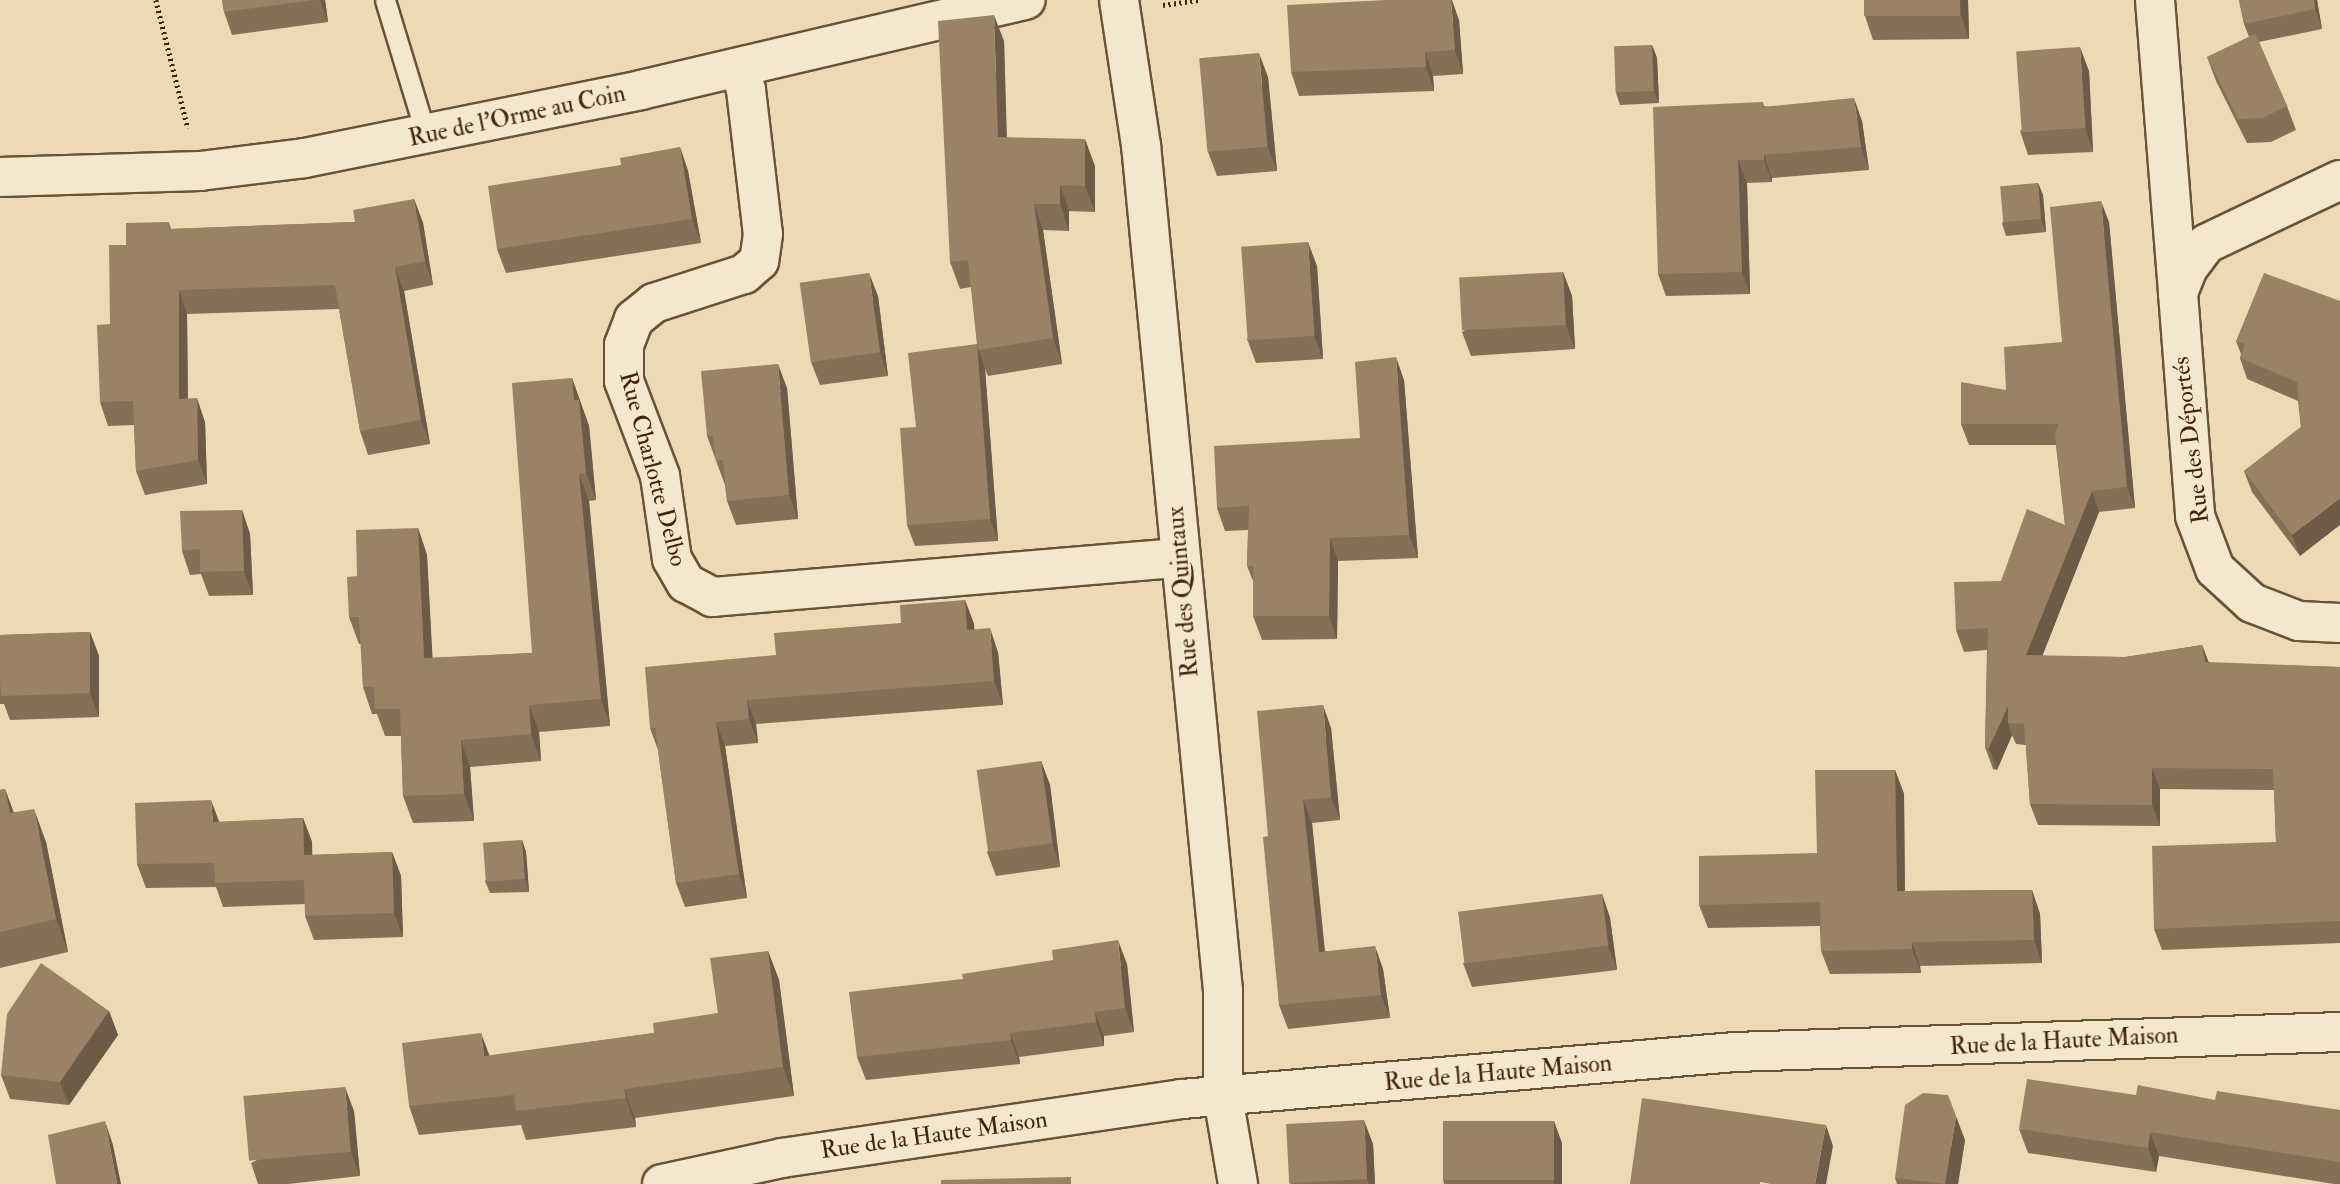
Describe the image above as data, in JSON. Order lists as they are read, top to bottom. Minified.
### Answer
{"streets":{"street":["Rue de l'Orme au Coin","Rue des Déportés","Rue Charlotte Delbo","Rue des Quintaux","Rue de la Haute Maison"]},"crossings":[["Rue de l'Orme au Coin","Rue Charlotte Delbo"],["Rue Charlotte Delbo","Rue des Quintaux"],["Rue des Quintaux","Rue de la Haute Maison"]]}
